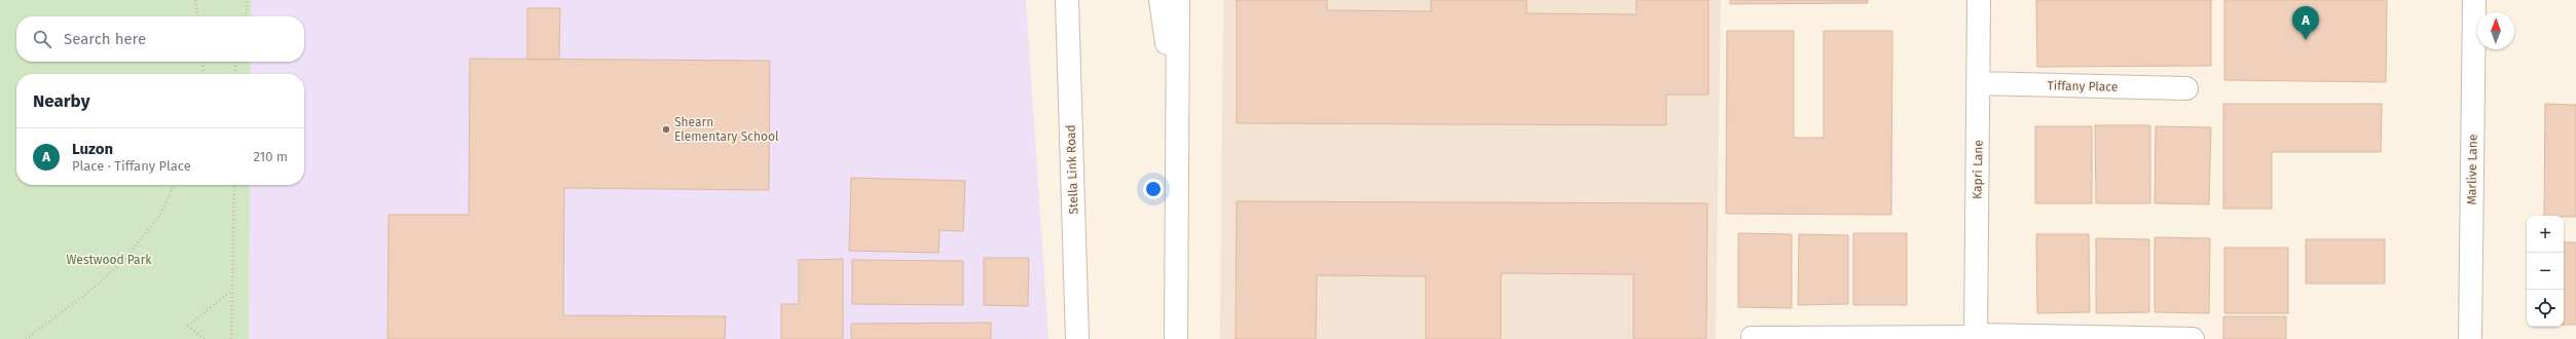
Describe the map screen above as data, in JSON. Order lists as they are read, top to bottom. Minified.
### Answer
{"streets":{"street":["Tiffany Place","Stella Link Road","Kapri Lane","Marlive Lane"]},"crossings":[["Tiffany Place","Kapri Lane"]],"parks":["Westwood Park"],"places":["Shearn Elementary School"],"north":"top","page":{"pins":"A","search":"Search here","heading":"Nearby","list":[{"mark":"A","name":"Luzon","note":"Place · Tiffany Place","value":"210 m"}],"map_buttons":["+","−"]}}
